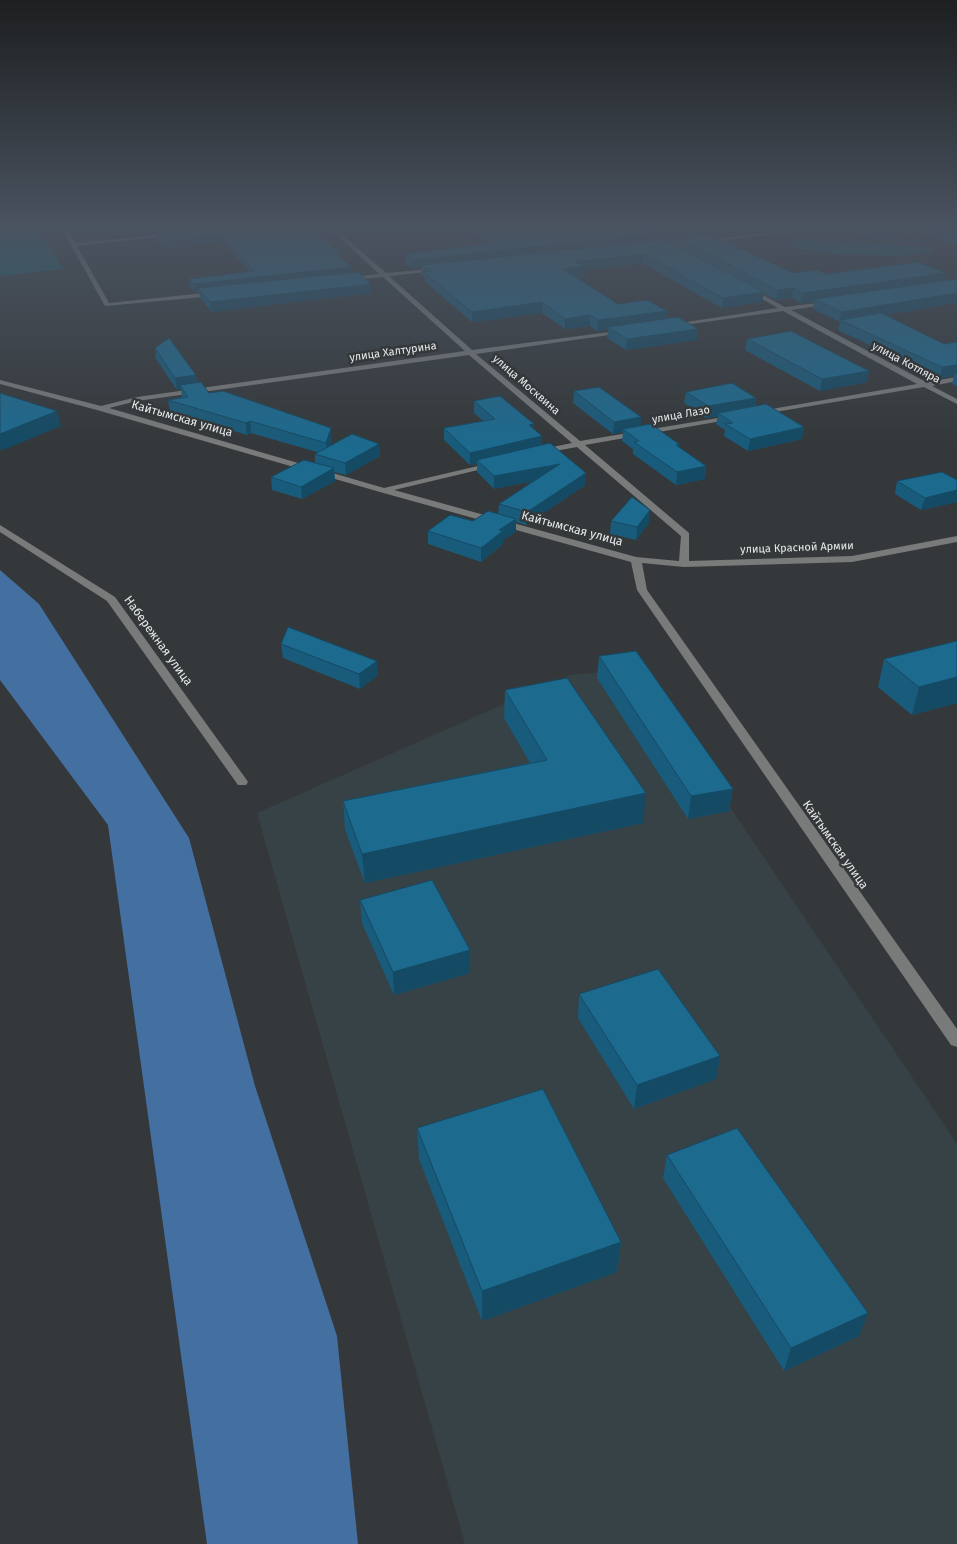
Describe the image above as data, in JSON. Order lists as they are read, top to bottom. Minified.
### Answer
{"streets":{"street":["улица Халтурина","улица Котляра","улица Москвина","улица Лазо","Кайтымская улица","улица Красной Армии","Набережная улица"]},"crossings":[["улица Халтурина","улица Москвина"],["улица Халтурина","Кайтымская улица"],["улица Москвина","улица Лазо"],["улица Москвина","улица Красной Армии"],["Кайтымская улица","улица Красной Армии"]]}
